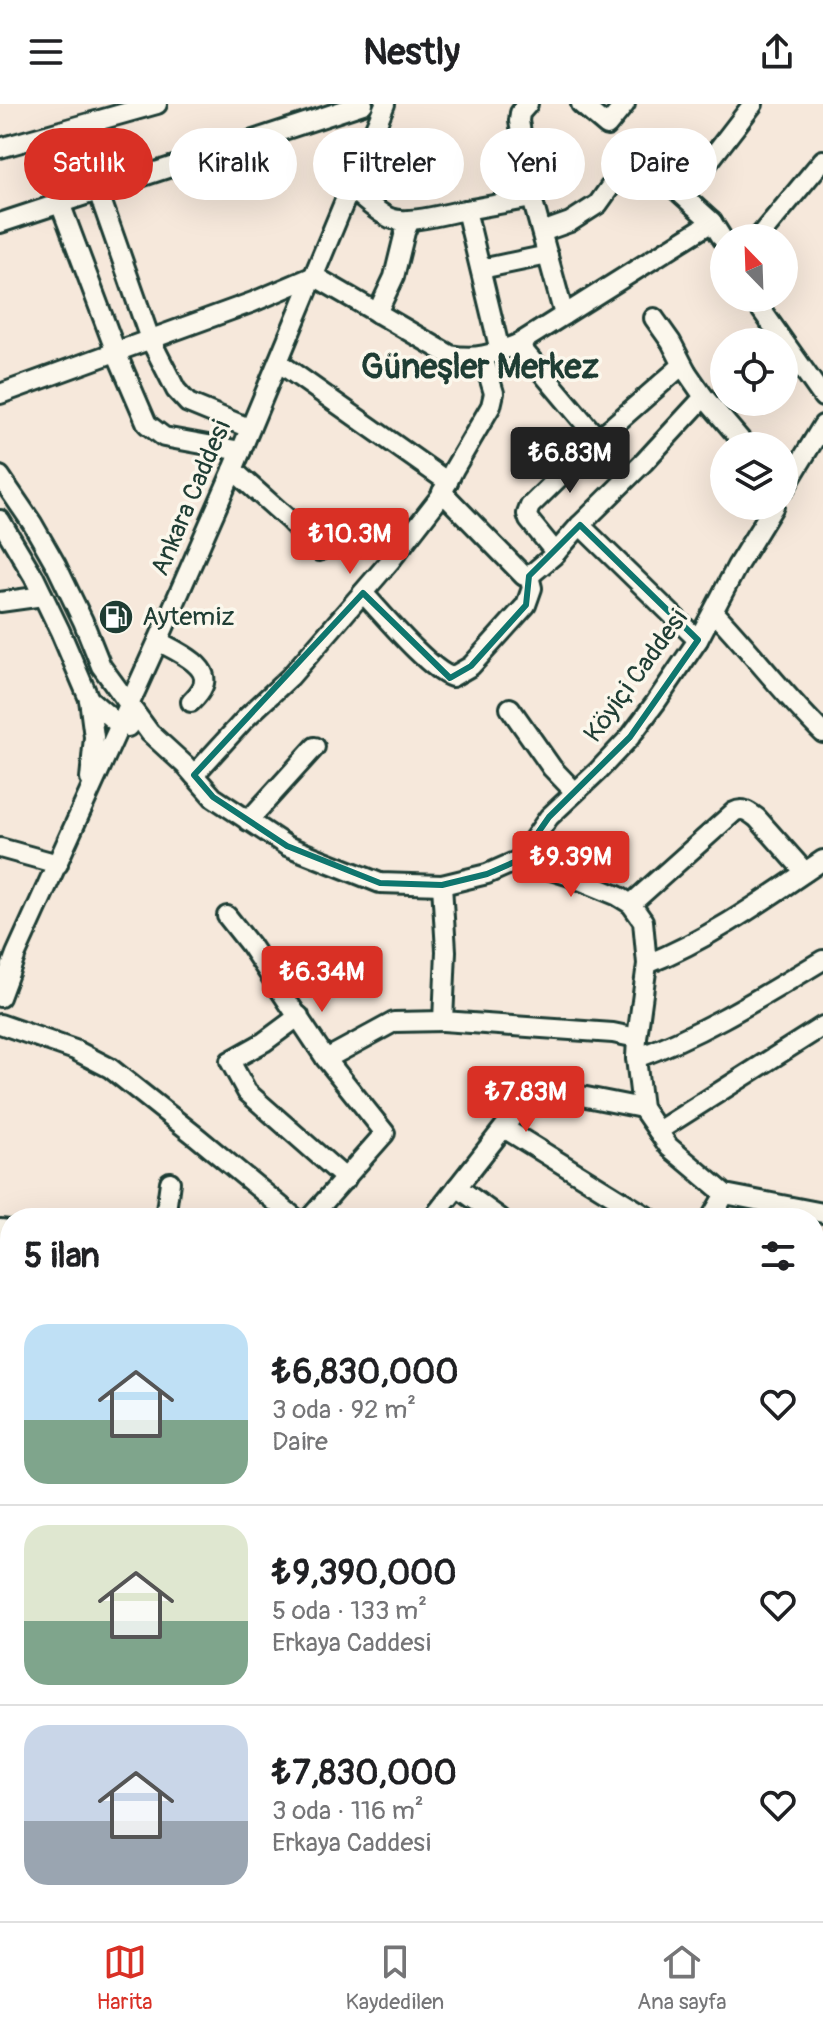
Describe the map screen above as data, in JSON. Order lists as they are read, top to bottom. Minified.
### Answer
{"streets":{"street":["Ankara Caddesi","Köyiçi Caddesi"]},"districts":["Güneşler Merkez"],"places":{"fuel station":["Aytemiz"]},"north":"top left","page":{"header":"Nestly","chip":["Satılık","Kiralık","Filtreler","Yeni","Daire"],"price":["₺6.83M","₺10.3M","₺9.39M","₺6.34M","₺7.83M"],"heading":"5 ilan","list":[{"name":"₺6,830,000","note":"3 oda · 92 m² · Daire"},{"name":"₺9,390,000","note":"5 oda · 133 m² · Erkaya Caddesi"},{"name":"₺7,830,000","note":"3 oda · 116 m² · Erkaya Caddesi"}],"tabs":["Harita","Kaydedilen","Ana sayfa"]}}
